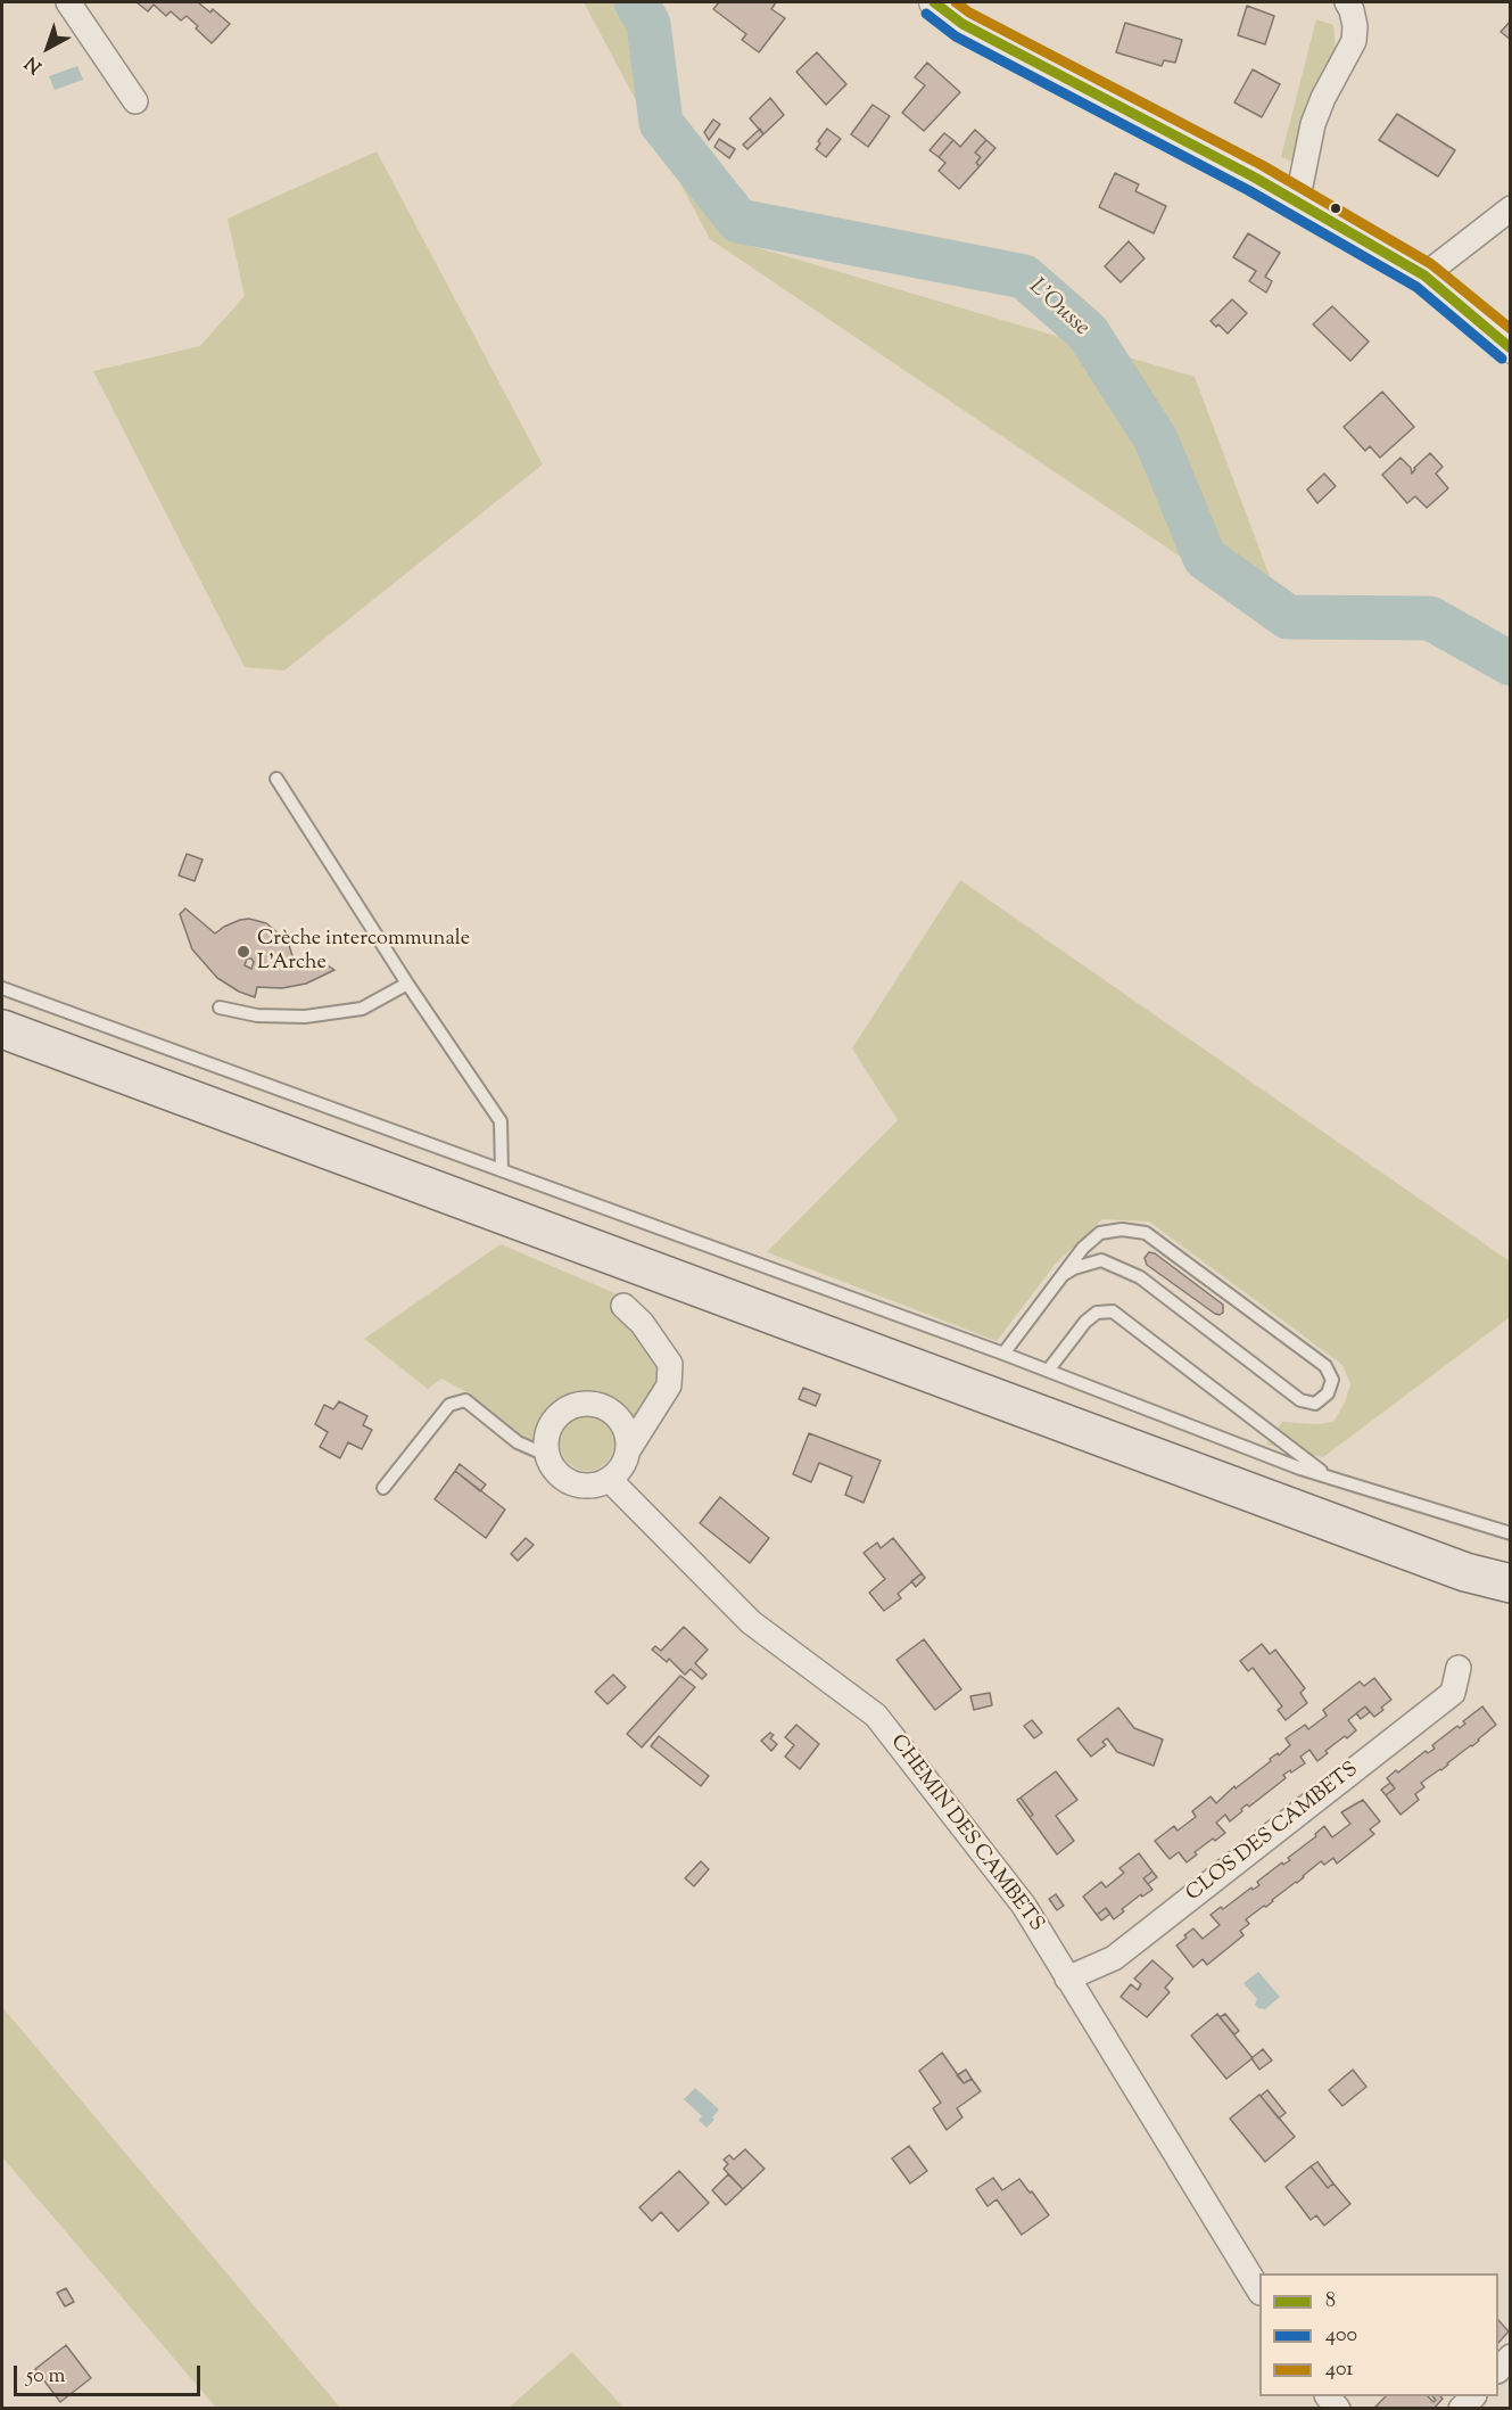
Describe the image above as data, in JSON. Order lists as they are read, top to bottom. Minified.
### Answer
{"streets":{"street":["CLOS DES CAMBETS","CHEMIN DES CAMBETS"]},"crossings":[["CLOS DES CAMBETS","CHEMIN DES CAMBETS"]],"water":["L'Ousse"],"places":["Crèche intercommunale L'Arche"],"lines":["transit line 8","transit line 401","transit line 400"],"legend":["8","400","401"],"scale_bar":"50 m","north":"bottom left"}
